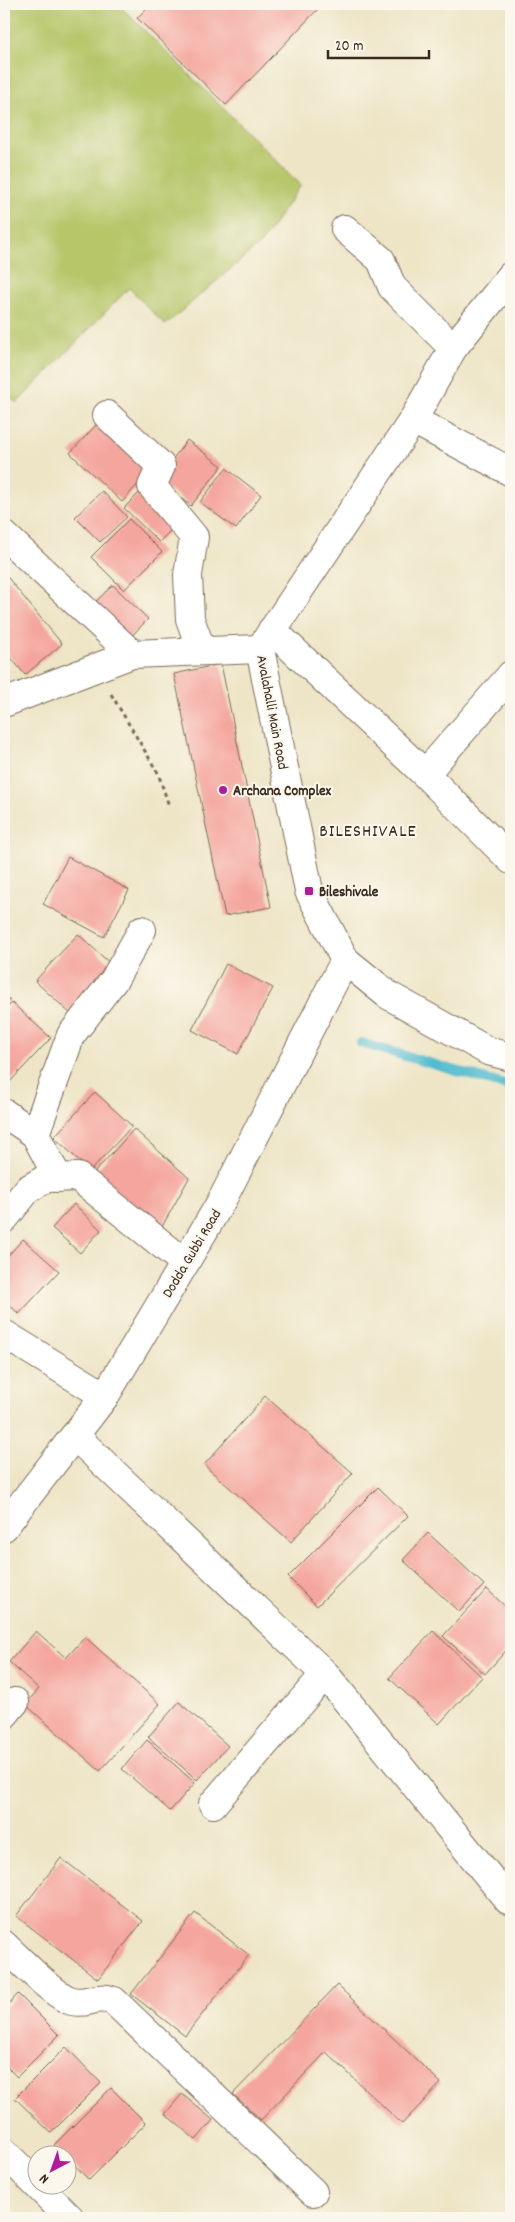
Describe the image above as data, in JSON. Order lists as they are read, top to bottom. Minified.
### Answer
{"streets":{"street":["Avalahalli Main Road","Dodda Gubbi Road"]},"crossings":[["Avalahalli Main Road","Dodda Gubbi Road"]],"districts":["BILESHIVALE"],"places":{"other":["Archana Complex"],"transit":["Bileshivale"]},"scale_bar":"20 m","north":"bottom left"}
